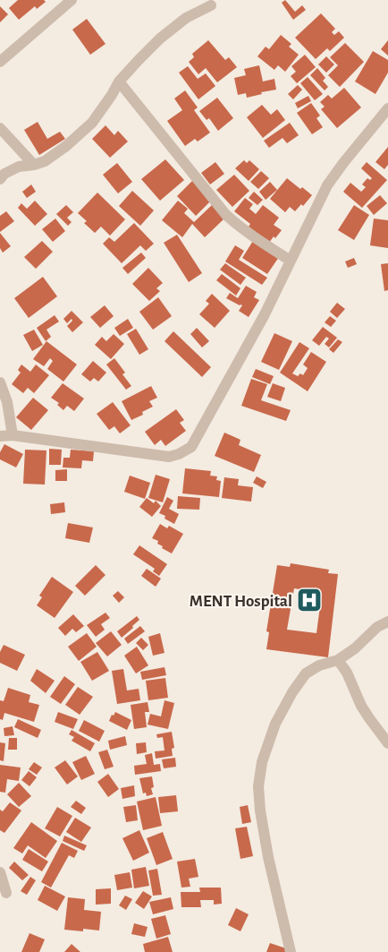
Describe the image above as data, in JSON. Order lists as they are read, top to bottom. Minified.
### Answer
{"places":{"hospital":["MENT Hospital"]}}
